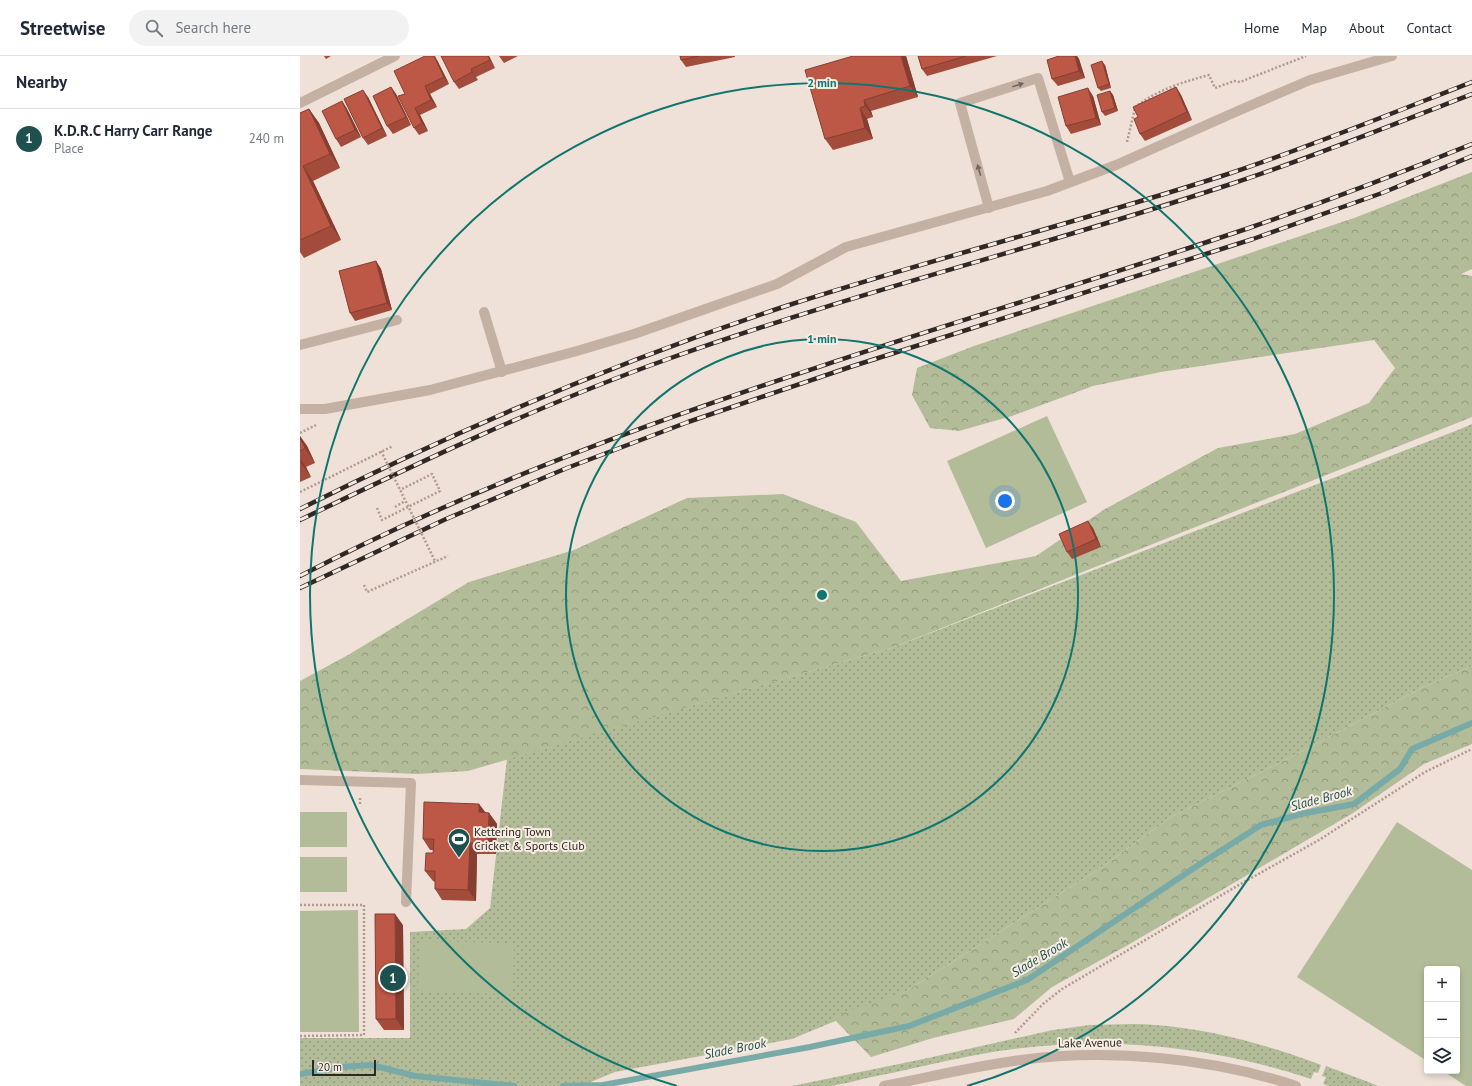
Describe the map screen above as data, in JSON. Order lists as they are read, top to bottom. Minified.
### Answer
{"streets":{"street":["Lake Avenue"]},"water":["Slade Brook"],"places":{"sports":["Kettering Town Cricket & Sports Club"]},"scale_bar":"20 m","page":{"header":"Streetwise","search":"Search here","nav":["Home","Map","About","Contact"],"heading":"Nearby","list":[{"mark":"1","name":"K.D.R.C Harry Carr Range","note":"Place","value":"240 m"}],"pins":"1","map_buttons":["+","−"],"scale":"20 m"},"rings":["2 min","1 min"]}
